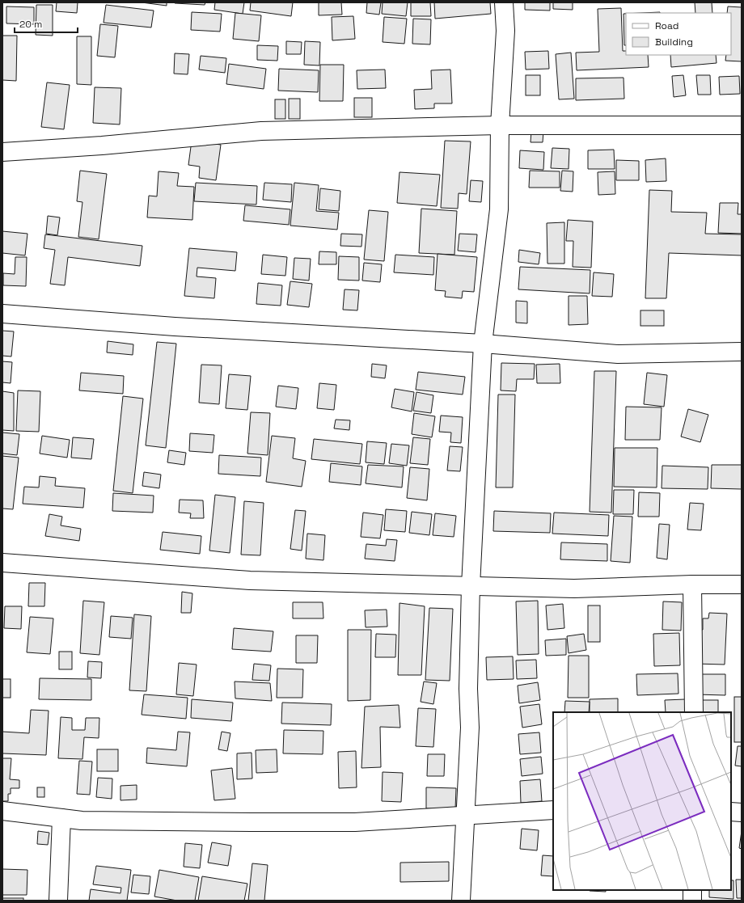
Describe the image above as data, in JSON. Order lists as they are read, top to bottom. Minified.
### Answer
{"legend":["Road","Building"],"scale_bar":"20 m"}
